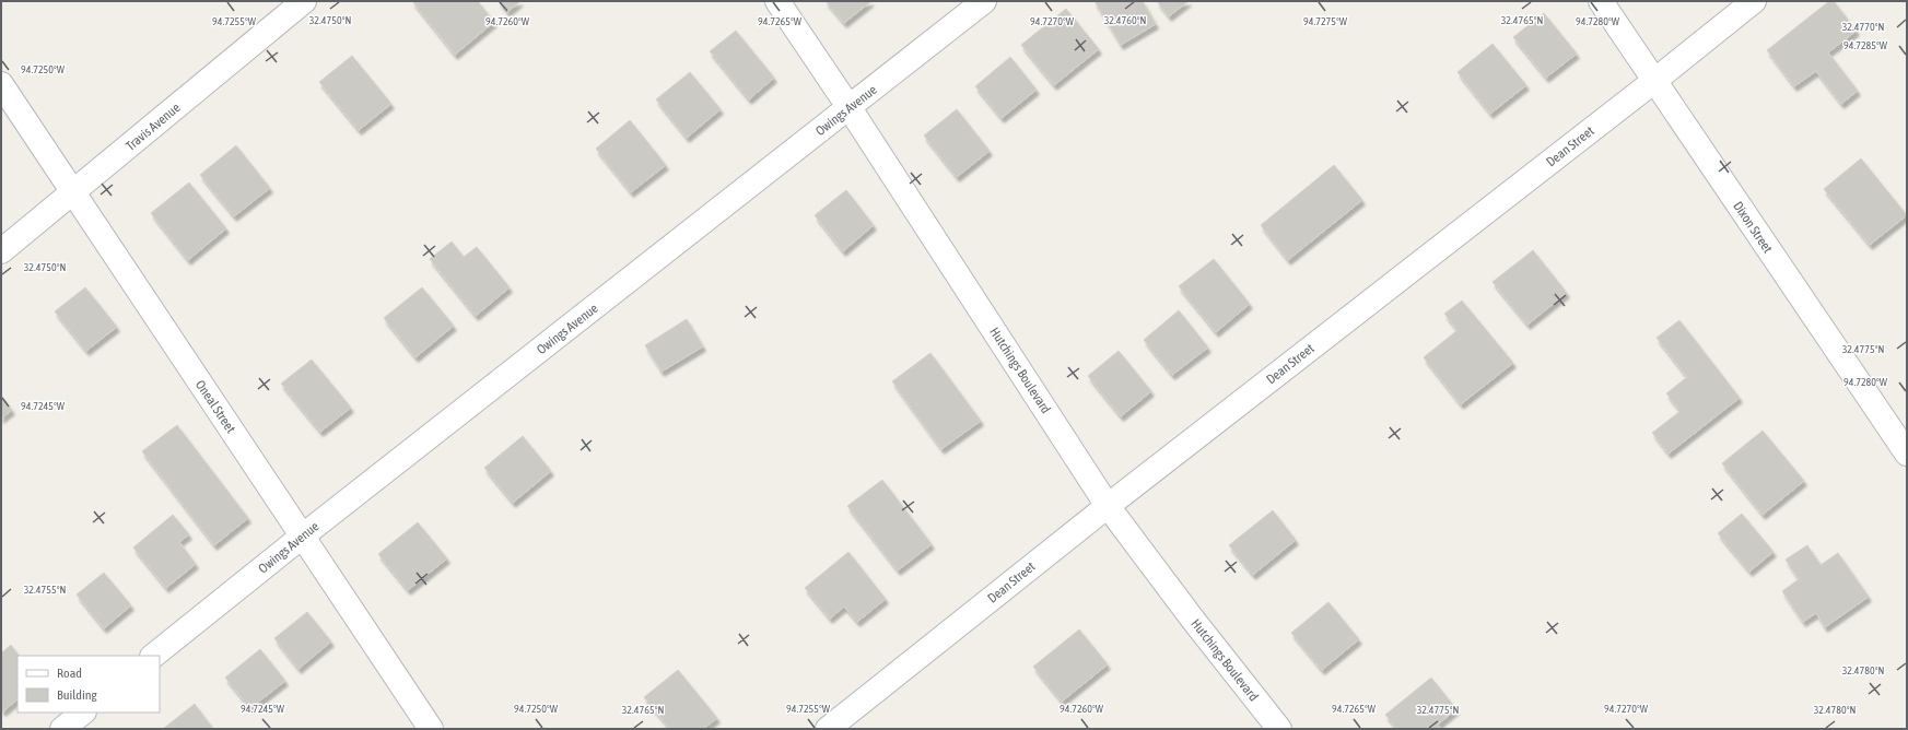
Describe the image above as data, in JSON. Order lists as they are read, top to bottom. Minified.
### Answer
{"streets":{"street":["Owings Avenue","Travis Avenue","Dean Street","Dixon Street","Hutchings Boulevard","Oneal Street"]},"crossings":[["Owings Avenue","Hutchings Boulevard"],["Owings Avenue","Oneal Street"],["Travis Avenue","Oneal Street"],["Dean Street","Dixon Street"],["Dean Street","Hutchings Boulevard"]],"legend":["Road","Building"],"coordinates":["32.4750°N","32.4760°N","32.4765°N","94.7265°W","94.7270°W","94.7255°W","94.7260°W","94.7275°W","94.7280°W","32.4770°N","94.7285°W","94.7250°W","32.4775°N","94.7245°W","32.4755°N","32.4780°N"]}
